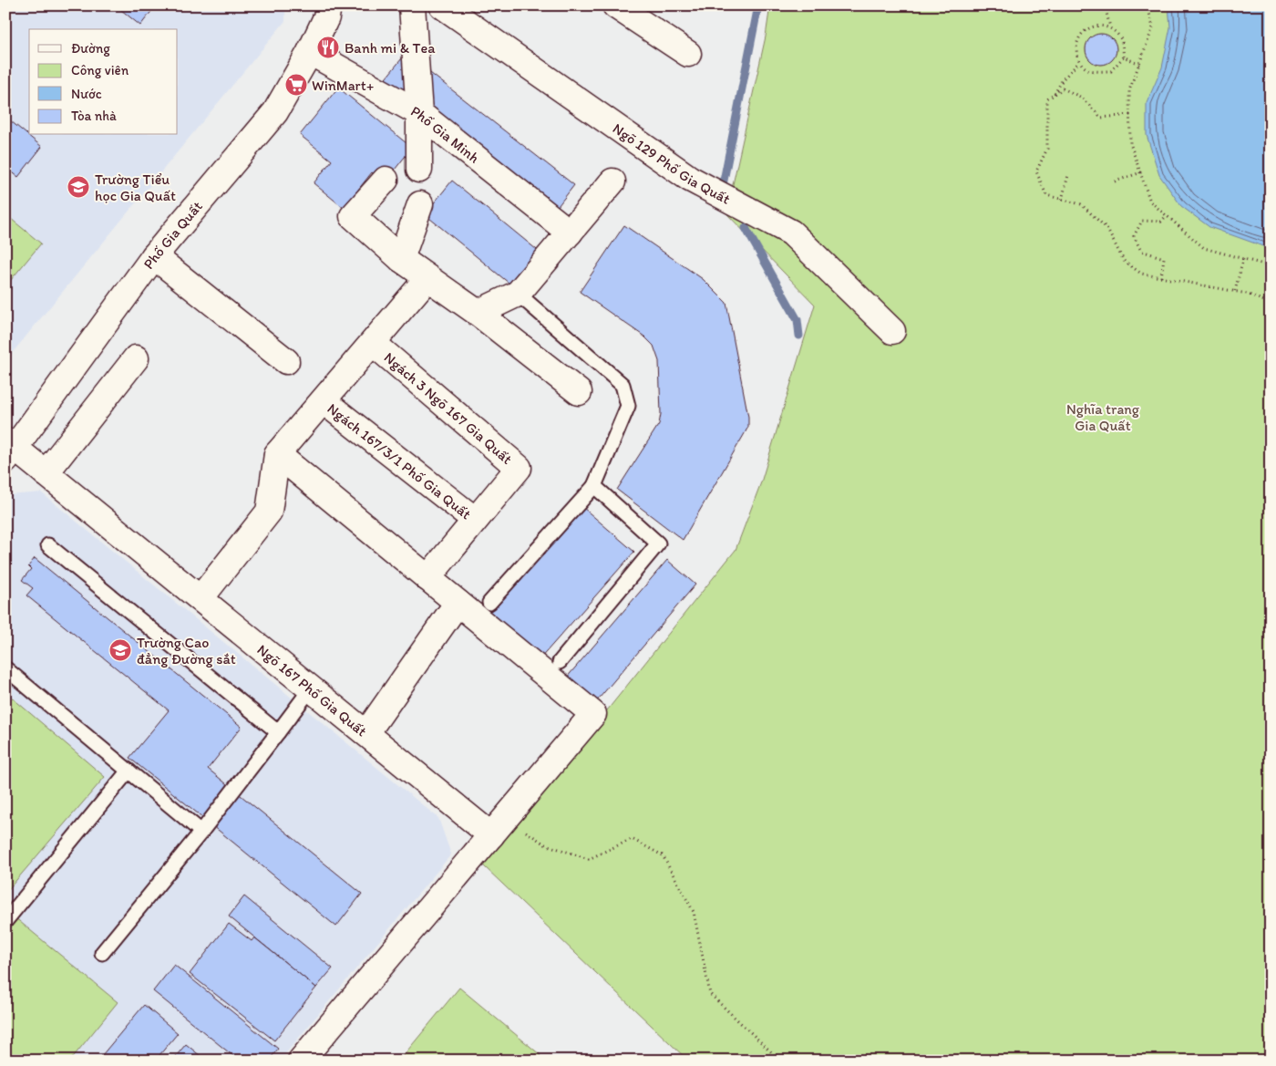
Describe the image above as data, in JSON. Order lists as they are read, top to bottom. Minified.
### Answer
{"streets":{"street":["Phố Gia Minh","Ngõ 129 Phố Gia Quất","Phố Gia Quất","Ngách 3 Ngõ 167 Gia Quất","Ngách 167/3/1 Phố Gia Quất","Ngõ 167 Phố Gia Quất"]},"crossings":[["Phố Gia Minh","Phố Gia Quất"],["Phố Gia Quất","Ngõ 167 Phố Gia Quất"],["Ngách 3 Ngõ 167 Gia Quất","Ngách 167/3/1 Phố Gia Quất"]],"parks":["Nghĩa trang Gia Quất"],"places":{"restaurant":["Banh mi & Tea"],"supermarket":["WinMart+"],"school or university":["Trường Tiểu học Gia Quất","Trường Cao đẳng Đường sắt"]},"legend":["Đường","Công viên","Nước","Tòa nhà"]}
